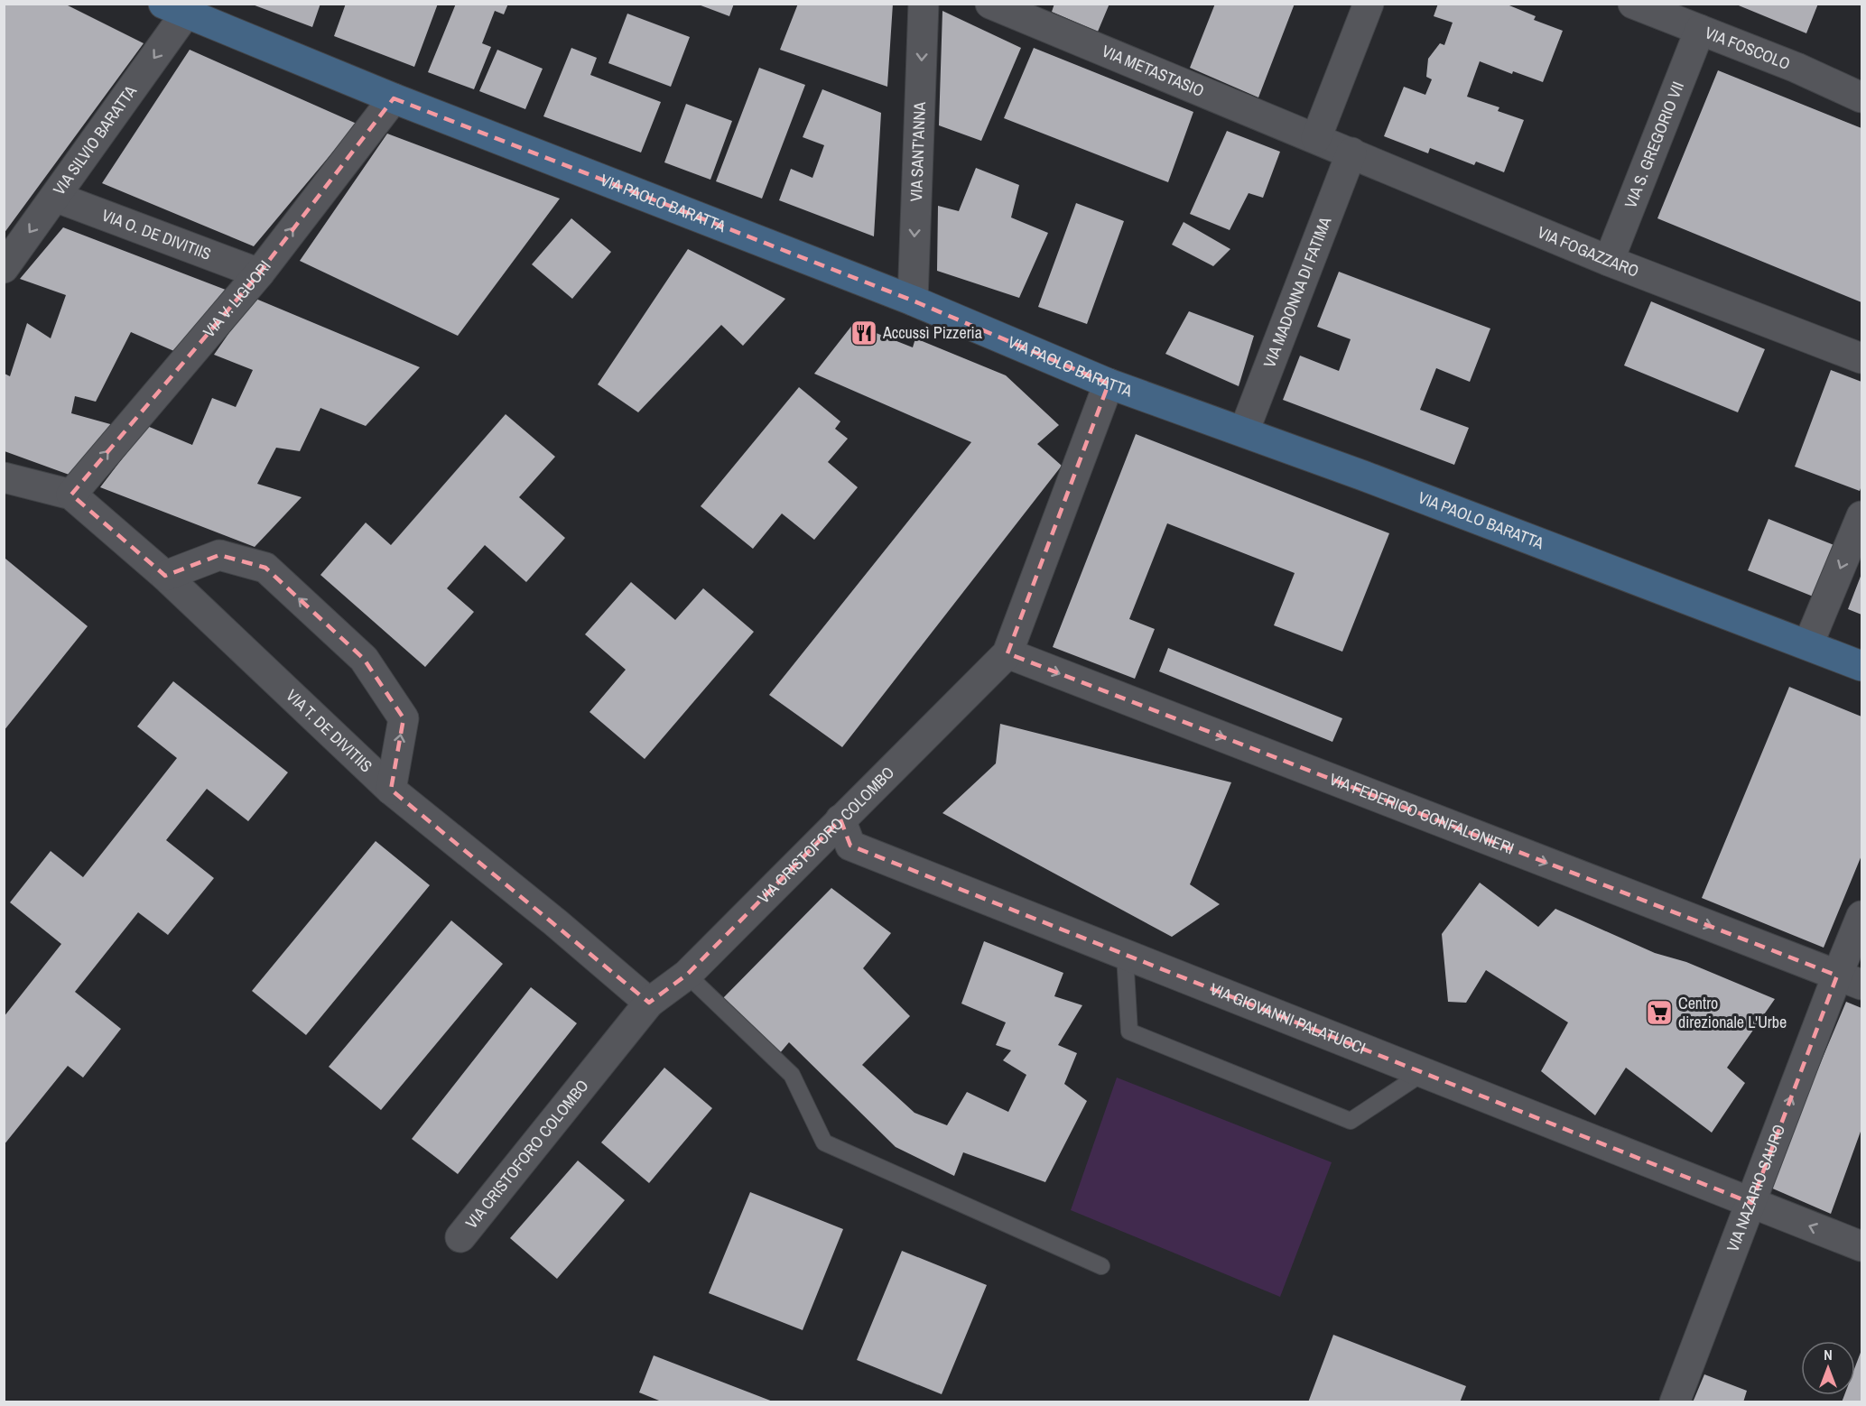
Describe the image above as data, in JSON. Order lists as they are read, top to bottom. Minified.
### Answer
{"streets":{"main road":["VIA PAOLO BARATTA"],"street":["VIA FOSCOLO","VIA METASTASIO","VIA SILVIO BARATTA","VIA S. GREGORIO VII","VIA SANT'ANNA","VIA O. DE DIVITIIS","VIA FOGAZZARO","VIA MADONNA DI FATIMA","VIA V. LIGUORI","VIA T. DE DIVITIIS","VIA FEDERICO CONFALONIERI","VIA CRISTOFORO COLOMBO","VIA GIOVANNI PALATUCCI","VIA NAZARIO SAURO"]},"crossings":[["VIA FOSCOLO","VIA S. GREGORIO VII"],["VIA METASTASIO","VIA FOGAZZARO"],["VIA SILVIO BARATTA","VIA PAOLO BARATTA"],["VIA SILVIO BARATTA","VIA O. DE DIVITIIS"],["VIA S. GREGORIO VII","VIA FOGAZZARO"],["VIA SANT'ANNA","VIA PAOLO BARATTA"],["VIA PAOLO BARATTA","VIA MADONNA DI FATIMA"],["VIA PAOLO BARATTA","VIA V. LIGUORI"],["VIA PAOLO BARATTA","VIA CRISTOFORO COLOMBO"],["VIA O. DE DIVITIIS","VIA V. LIGUORI"],["VIA FOGAZZARO","VIA MADONNA DI FATIMA"],["VIA V. LIGUORI","VIA T. DE DIVITIIS"],["VIA T. DE DIVITIIS","VIA CRISTOFORO COLOMBO"],["VIA FEDERICO CONFALONIERI","VIA CRISTOFORO COLOMBO"],["VIA FEDERICO CONFALONIERI","VIA NAZARIO SAURO"],["VIA CRISTOFORO COLOMBO","VIA GIOVANNI PALATUCCI"],["VIA GIOVANNI PALATUCCI","VIA NAZARIO SAURO"]],"one_way":["VIA SILVIO BARATTA","VIA SANT'ANNA","VIA V. LIGUORI","VIA FEDERICO CONFALONIERI","VIA NAZARIO SAURO"],"places":{"restaurant":["Accussì Pizzeria"],"supermarket":["Centro direzionale L'Urbe"]},"north":"top"}
